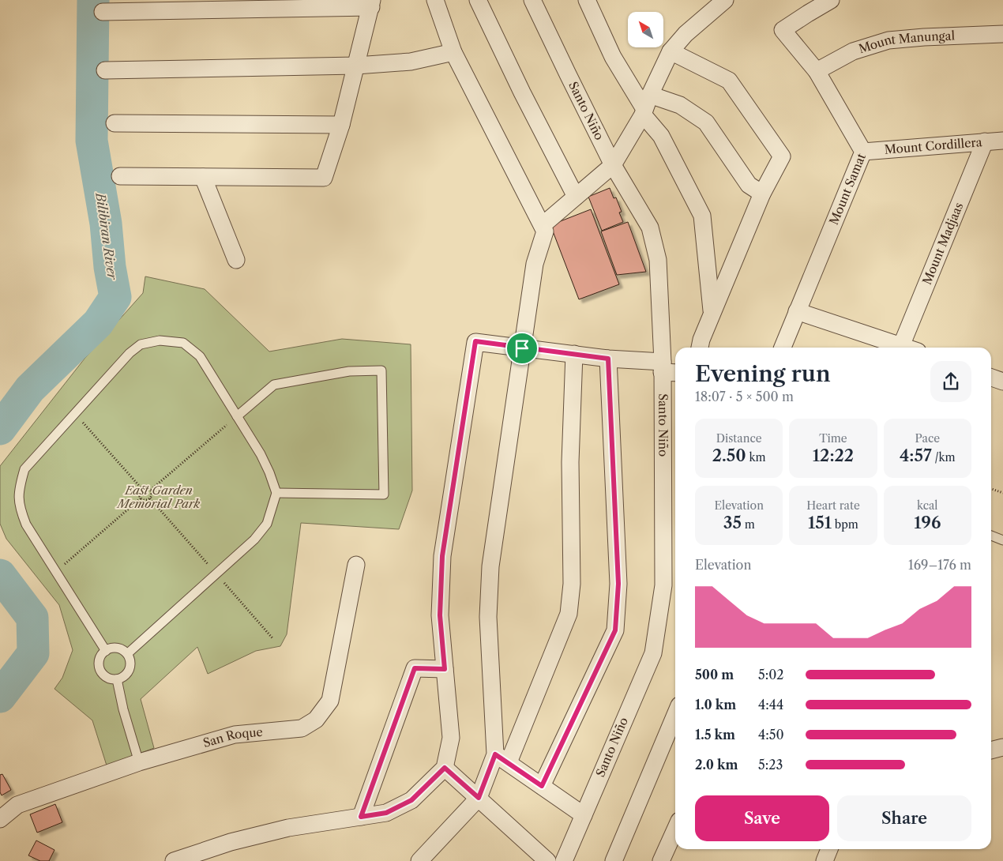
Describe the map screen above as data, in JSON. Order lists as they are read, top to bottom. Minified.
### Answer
{"streets":{"street":["Mount Manungal","Santo Niño","Mount Cordillera","Mount Samat","Mount Madjaas","San Roque"]},"crossings":[["Mount Manungal","Mount Samat"],["Mount Cordillera","Mount Samat"],["Mount Cordillera","Mount Madjaas"]],"water":["Bilibiran River"],"parks":["East Garden Memorial Park"],"north":"top left","page":{"heading":["Evening run","18:07 · 5 × 500 m"],"stats":[["Distance","2.50 km"],["Time","12:22"],["Pace","4:57 /km"],["Elevation","35 m"],["Heart rate","151 bpm"],["kcal","196"]],"chart":["Elevation","169–176 m"],"list":[{"name":"500 m","note":"5:02"},{"name":"1.0 km","note":"4:44"},{"name":"1.5 km","note":"4:50"},{"name":"2.0 km","note":"5:23"}],"buttons":["Save","Share"]}}
